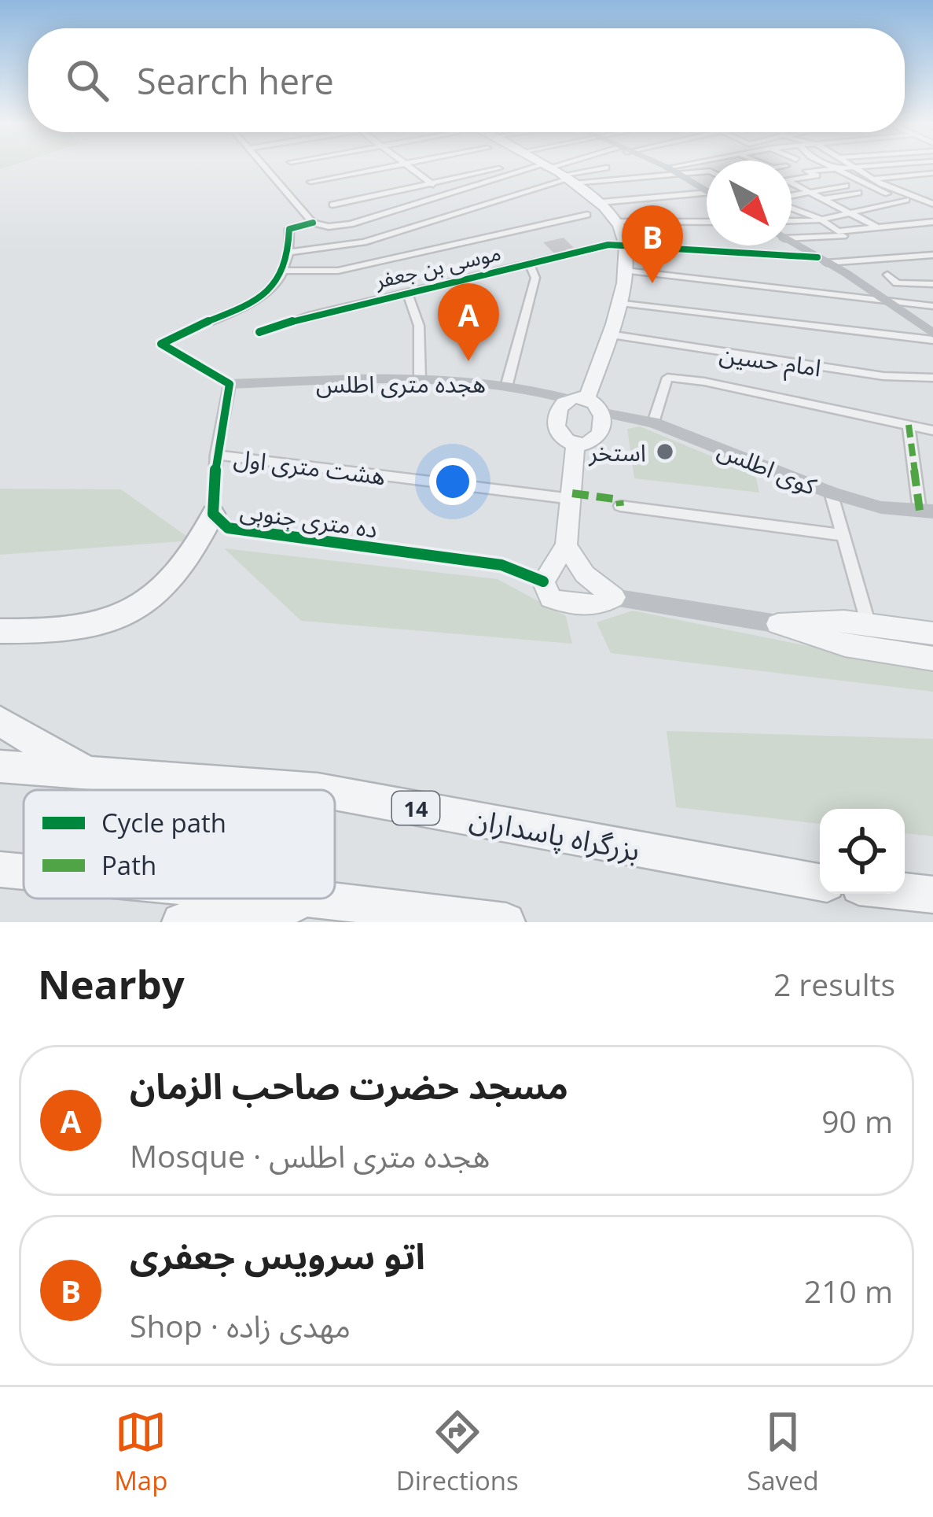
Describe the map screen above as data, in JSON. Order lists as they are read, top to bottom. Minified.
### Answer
{"streets":{"highway":["14","بزرگراه پاسداران"],"street":["موسی بن جعفر","امام حسین","هجده متری اطلس","هشت متری اول","کوی اطلس","ده متری جنوبی"]},"crossings":[["هجده متری اطلس","کوی اطلس"],["هجده متری اطلس","ده متری جنوبی"],["هشت متری اول","ده متری جنوبی"]],"places":["استخر"],"legend":["Cycle path","Path"],"north":"bottom right","page":{"search":"Search here","pins":["B","A"],"heading":["Nearby","2 results"],"list":[{"mark":"A","name":"مسجد حضرت صاحب الزمان","note":"Mosque · هجده متری اطلس","value":"90 m"},{"mark":"B","name":"اتو سرویس جعفری","note":"Shop · مهدی زاده","value":"210 m"}],"nav":["Map","Directions","Saved"]}}
